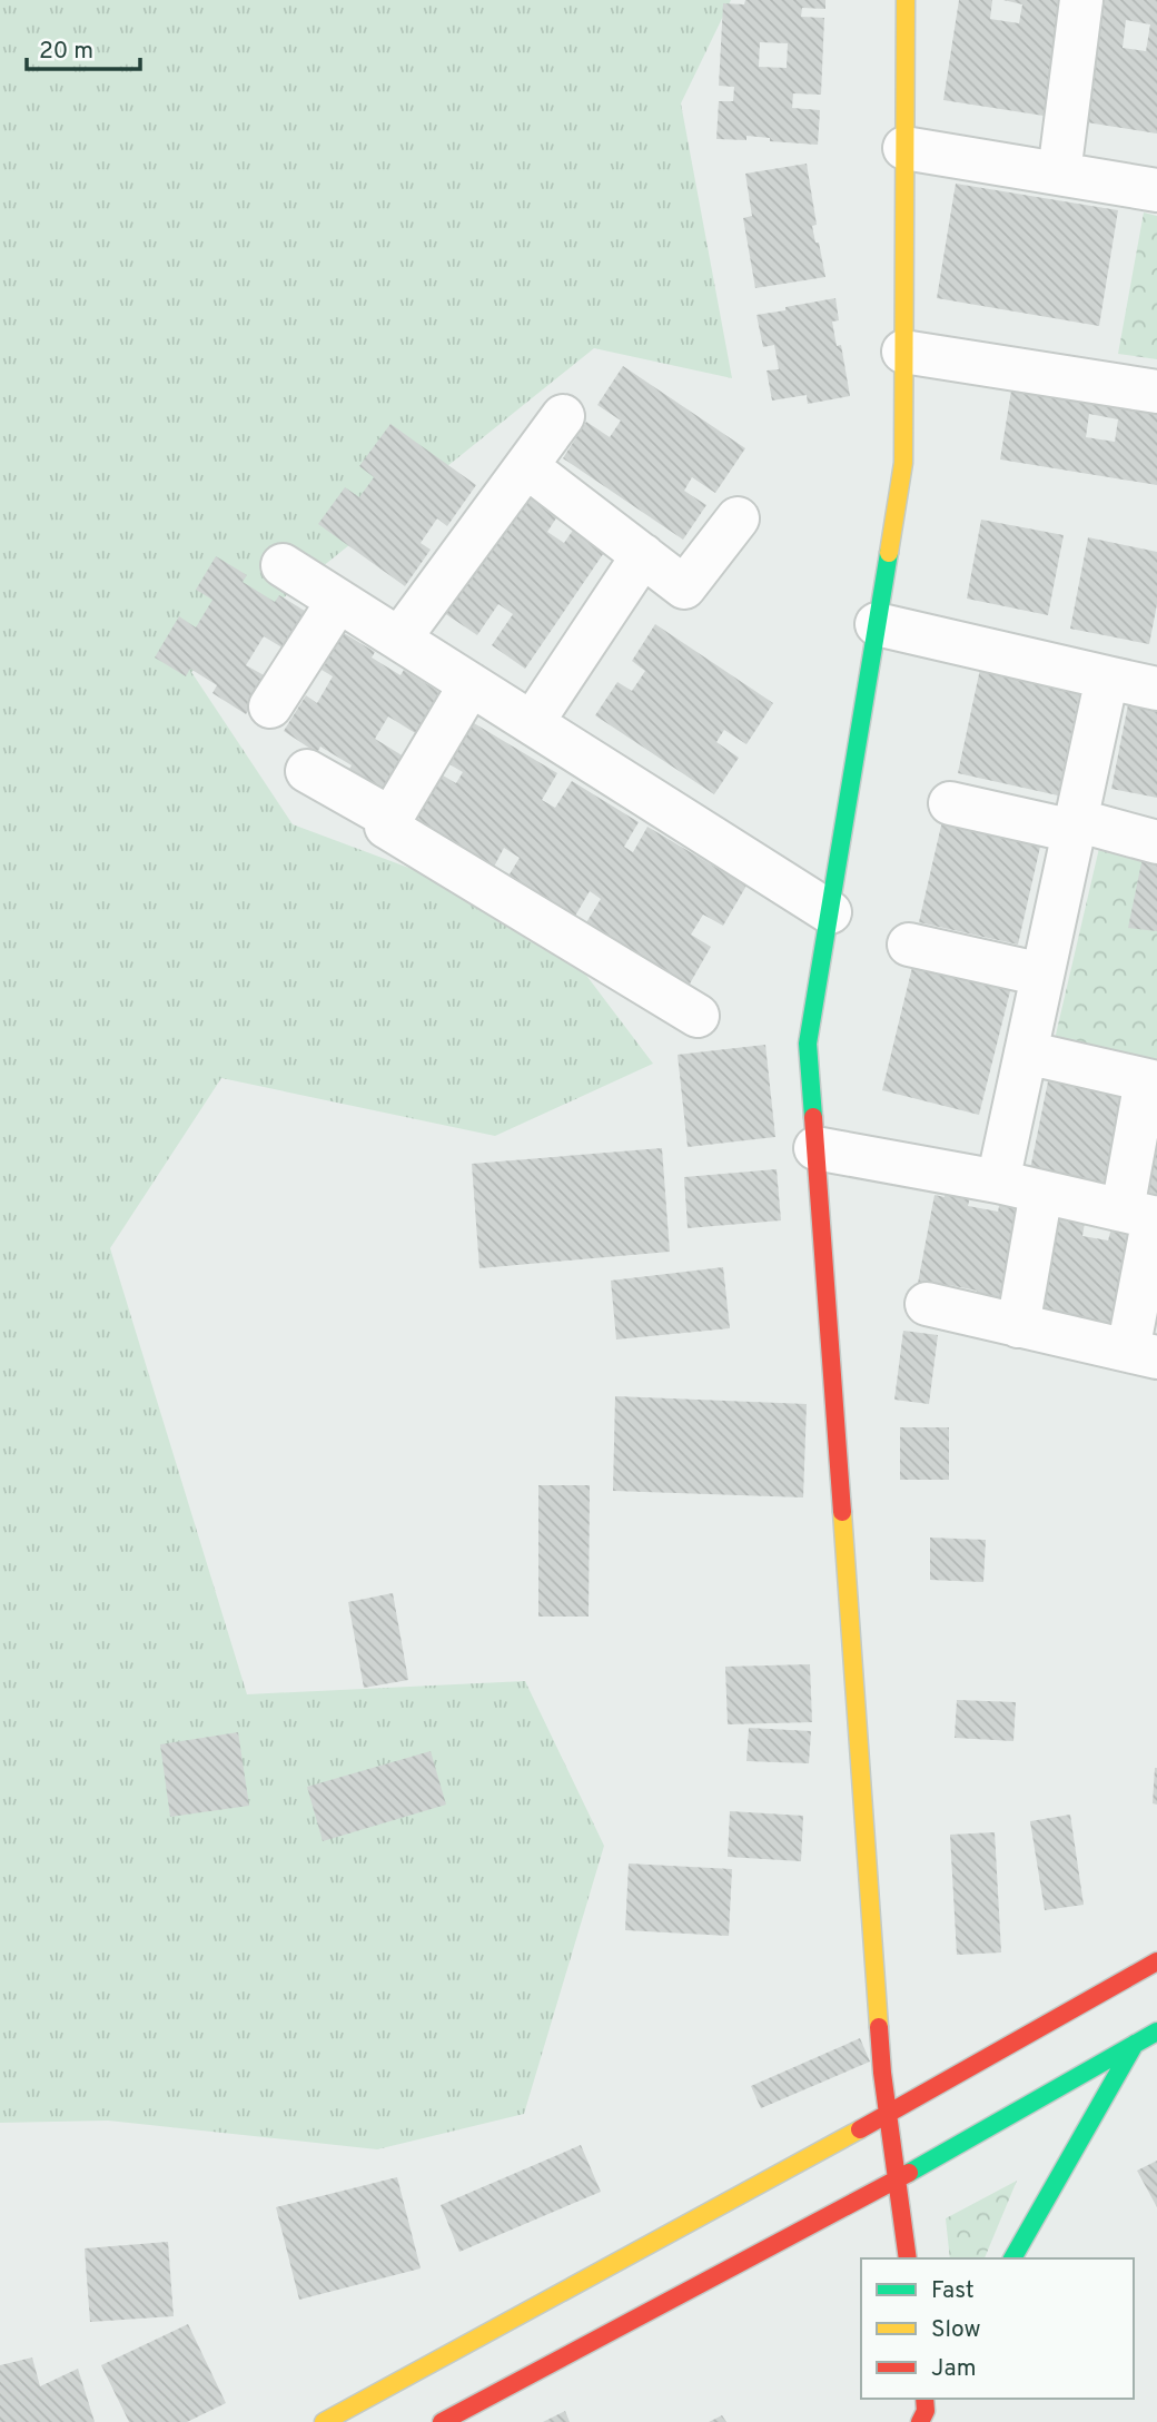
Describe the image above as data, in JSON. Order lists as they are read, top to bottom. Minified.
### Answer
{"legend":["Fast","Slow","Jam"],"scale_bar":"20 m"}
